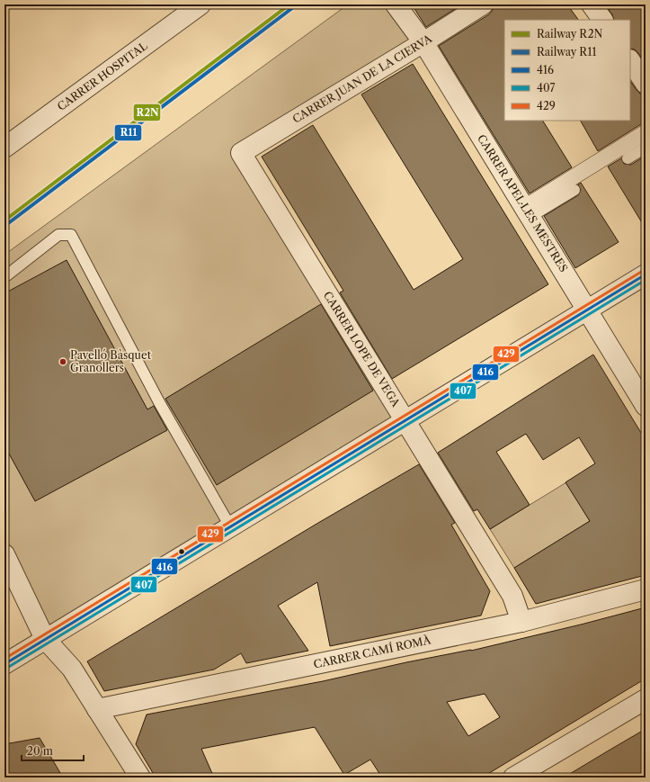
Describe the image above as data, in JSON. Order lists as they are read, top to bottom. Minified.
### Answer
{"streets":{"street":["CARRER HOSPITAL","CARRER JUAN DE LA CIERVA","CARRER APEL·LES MESTRES","CARRER LOPE DE VEGA","CARRER CAMÍ ROMÀ"]},"crossings":[["CARRER JUAN DE LA CIERVA","CARRER APEL·LES MESTRES"],["CARRER JUAN DE LA CIERVA","CARRER LOPE DE VEGA"],["CARRER LOPE DE VEGA","CARRER CAMÍ ROMÀ"]],"places":["Pavelló Bàsquet Granollers"],"lines":["rail line R2N","rail line R11","transit line 429","transit line 416","transit line 407"],"legend":["Railway R2N","Railway R11","416","407","429"],"scale_bar":"20 m"}
